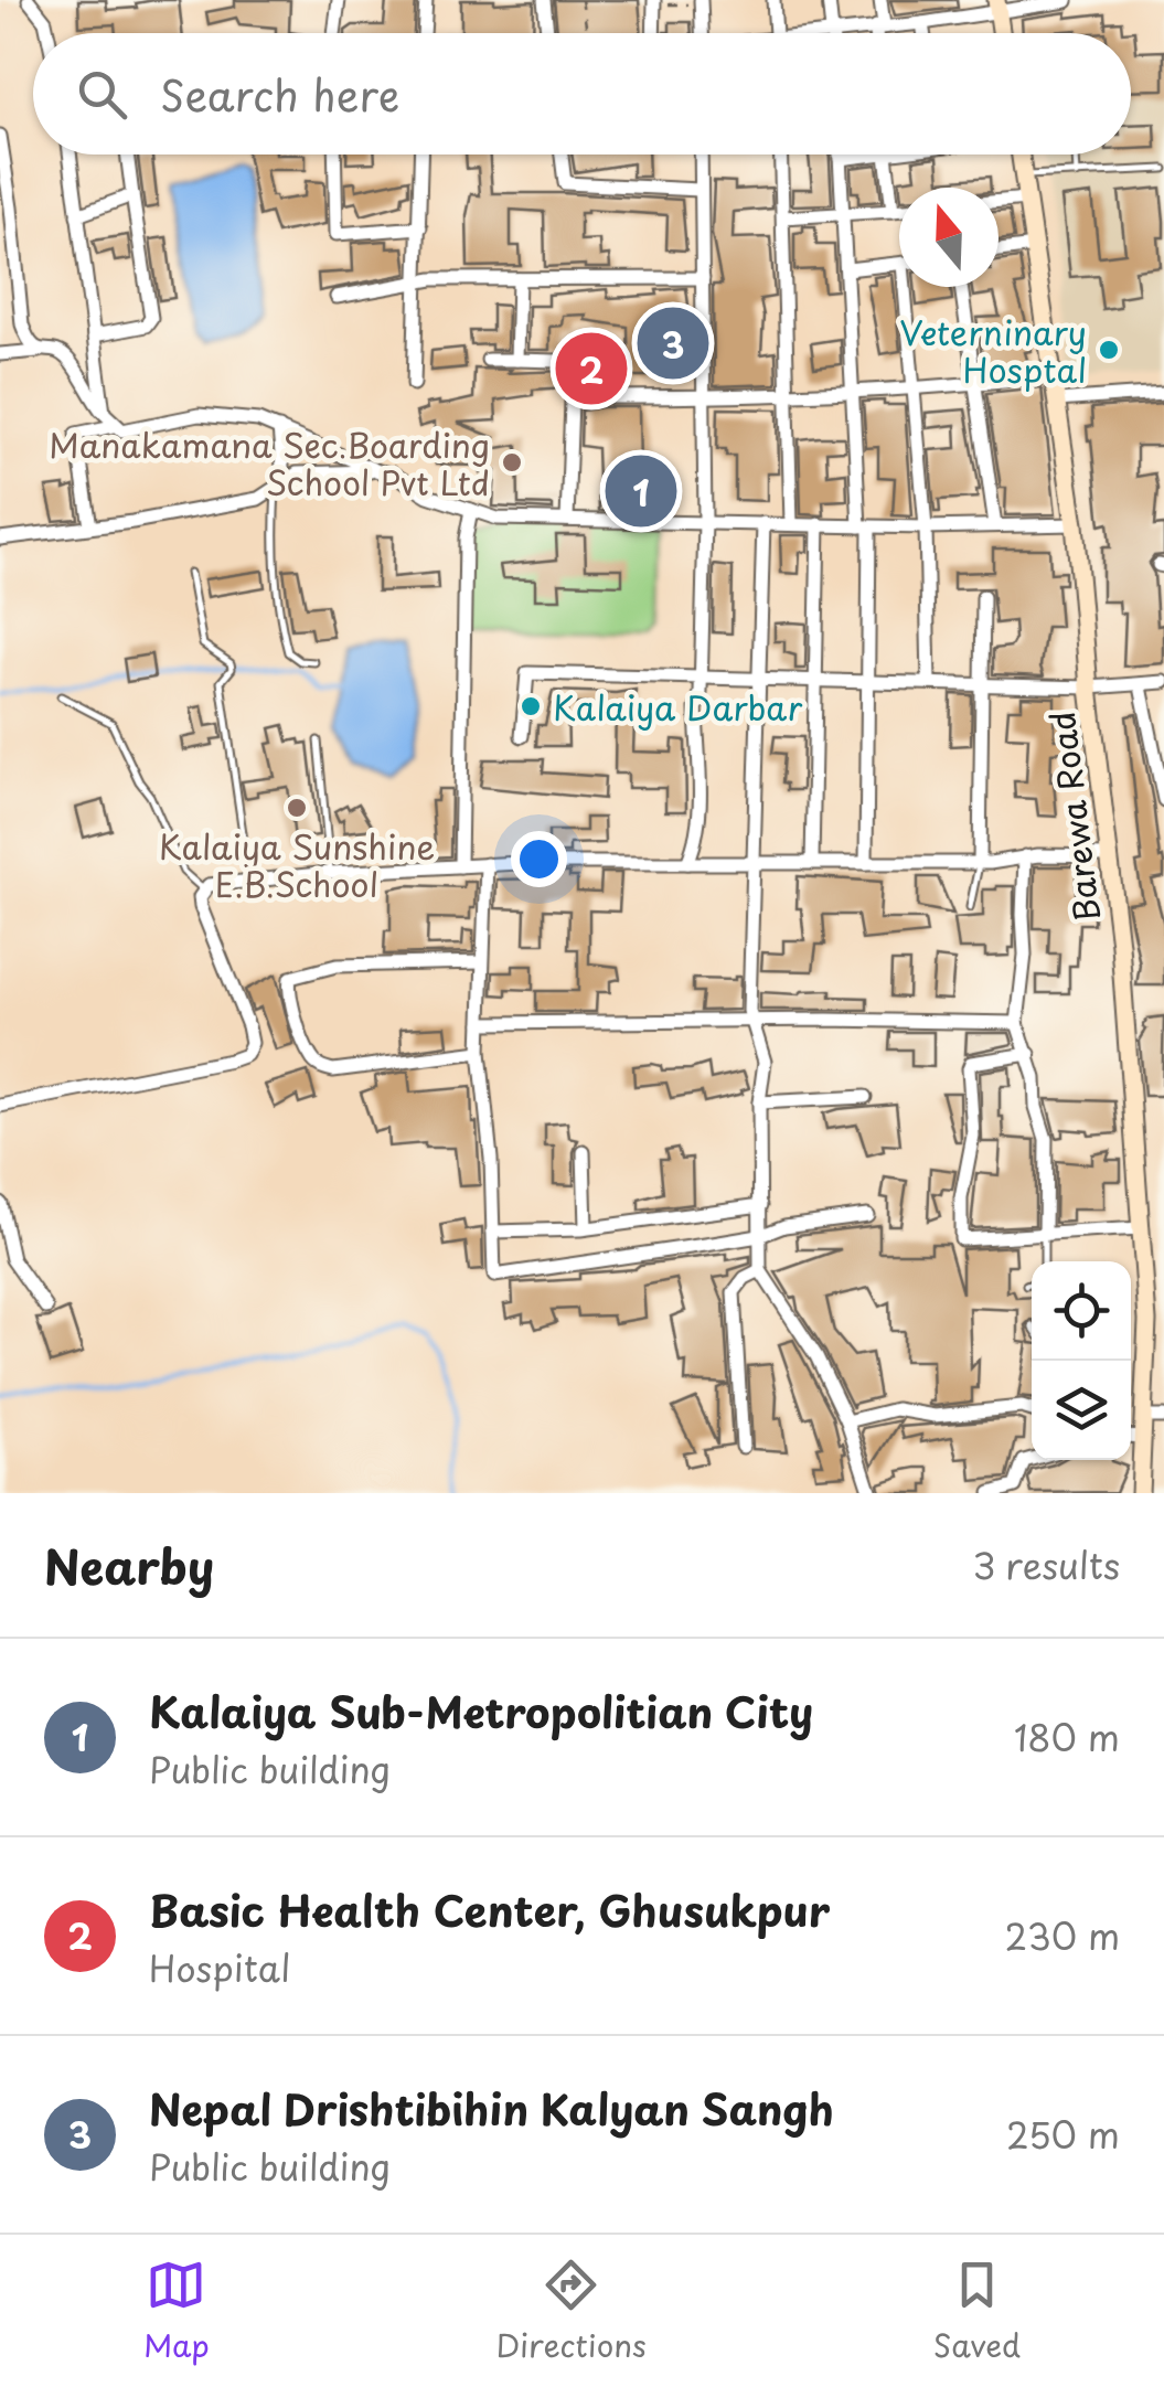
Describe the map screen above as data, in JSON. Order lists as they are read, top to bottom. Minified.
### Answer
{"streets":{"main road":["Barewa Road"]},"places":["Veterninary Hosptal","Manakamana Sec.Boarding School Pvt Ltd","Kalaiya Darbar","Kalaiya Sunshine E.B.School"],"north":"top","page":{"search":"Search here","pins":["3","2","1"],"heading":["Nearby","3 results"],"list":[{"mark":"1","name":"Kalaiya Sub-Metropolitian City","note":"Public building","value":"180 m"},{"mark":"2","name":"Basic Health Center, Ghusukpur","note":"Hospital","value":"230 m"},{"mark":"3","name":"Nepal Drishtibihin Kalyan Sangh","note":"Public building","value":"250 m"}],"nav":["Map","Directions","Saved"]}}
